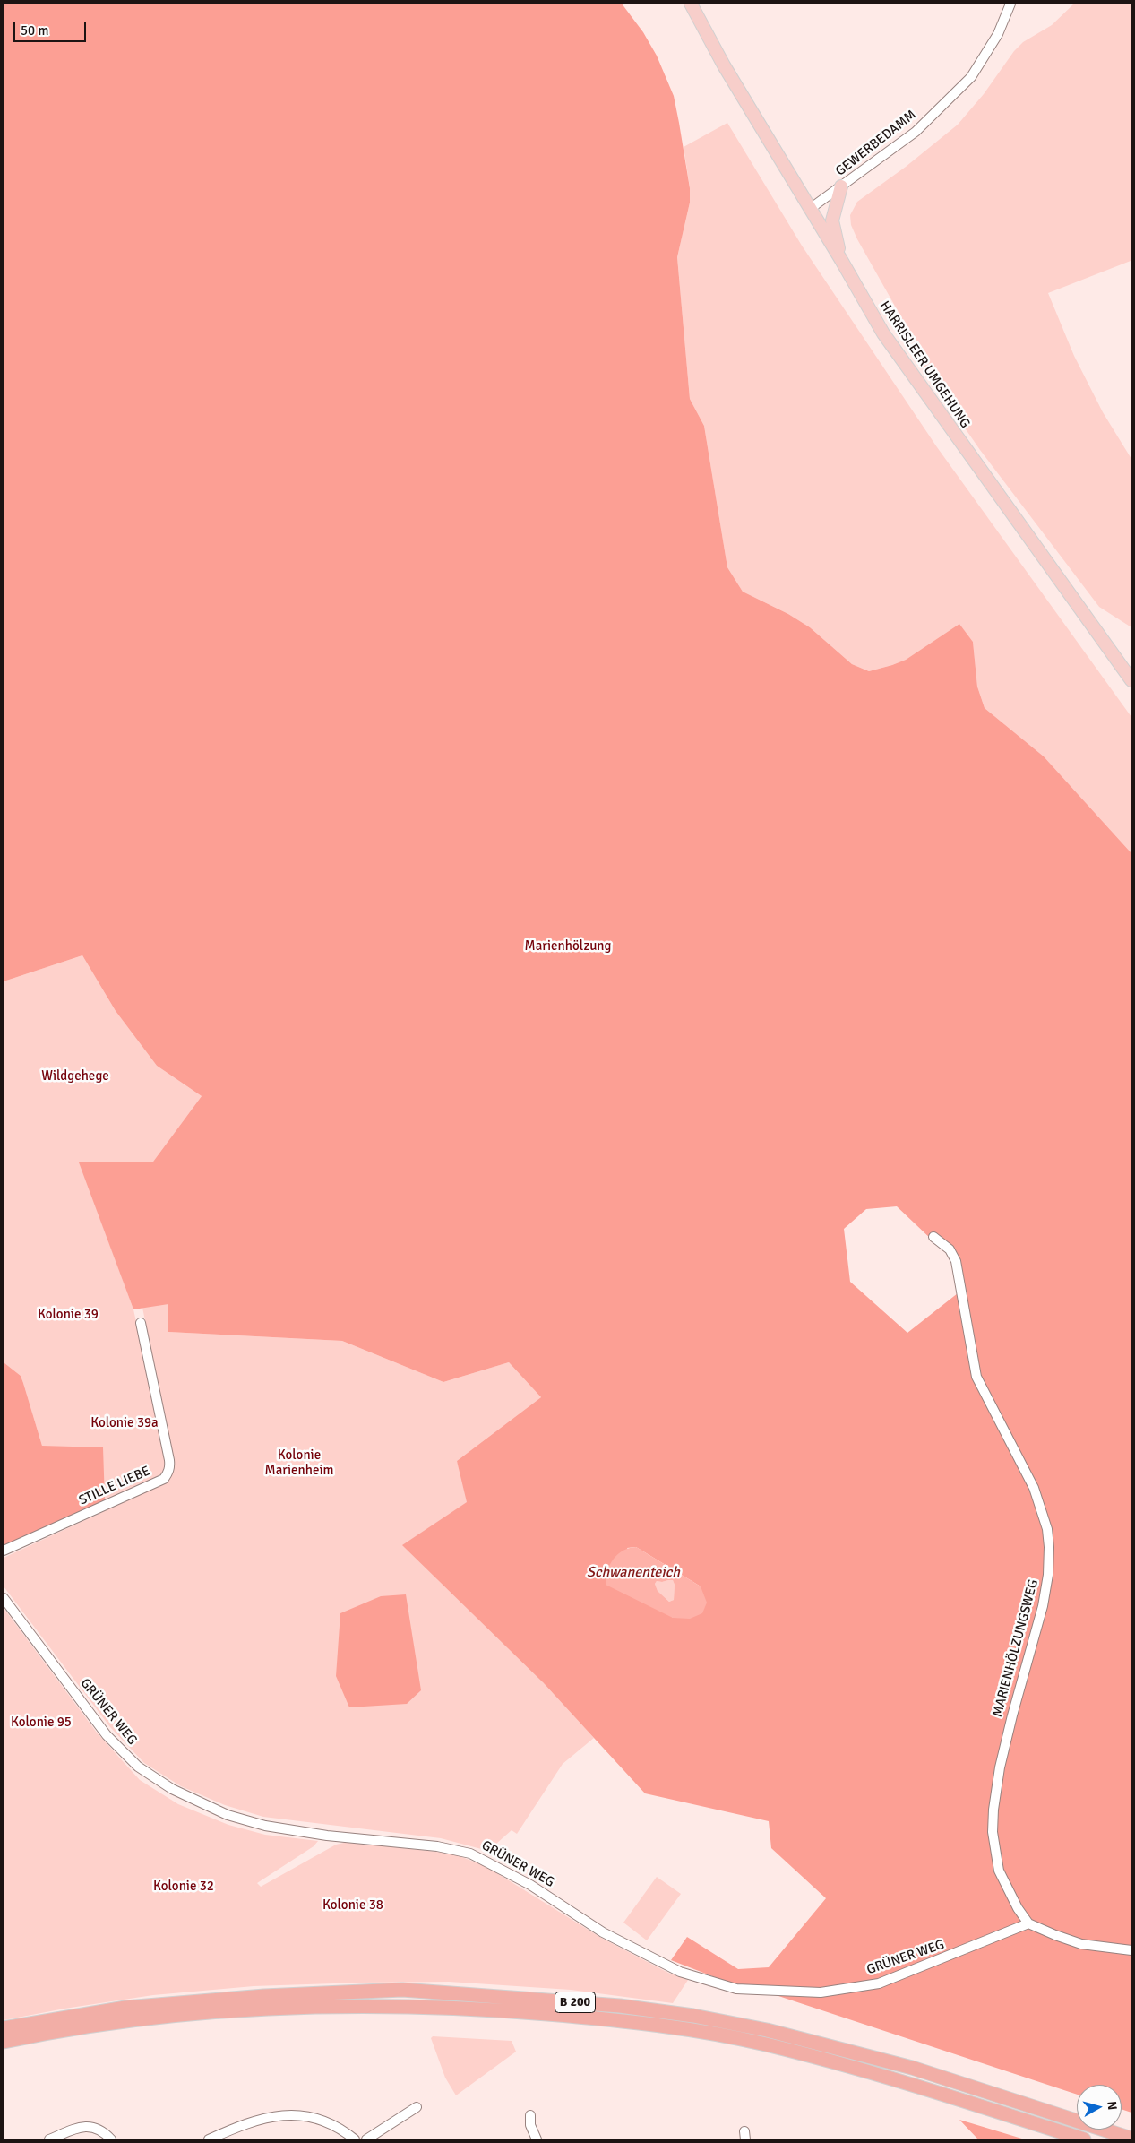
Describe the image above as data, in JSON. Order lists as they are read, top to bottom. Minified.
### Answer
{"streets":{"highway":["B 200"],"main road":["HARRISLEER UMGEHUNG"],"street":["GEWERBEDAMM","STILLE LIEBE","MARIENHÖLZUNGSWEG","GRÜNER WEG"]},"crossings":[["GEWERBEDAMM","HARRISLEER UMGEHUNG"],["MARIENHÖLZUNGSWEG","GRÜNER WEG"]],"water":["Schwanenteich"],"parks":["Marienhölzung","Wildgehege","Kolonie 39","Kolonie 39a","Kolonie Marienheim","Kolonie 95","Kolonie 32","Kolonie 38"],"scale_bar":"50 m","north":"right"}
